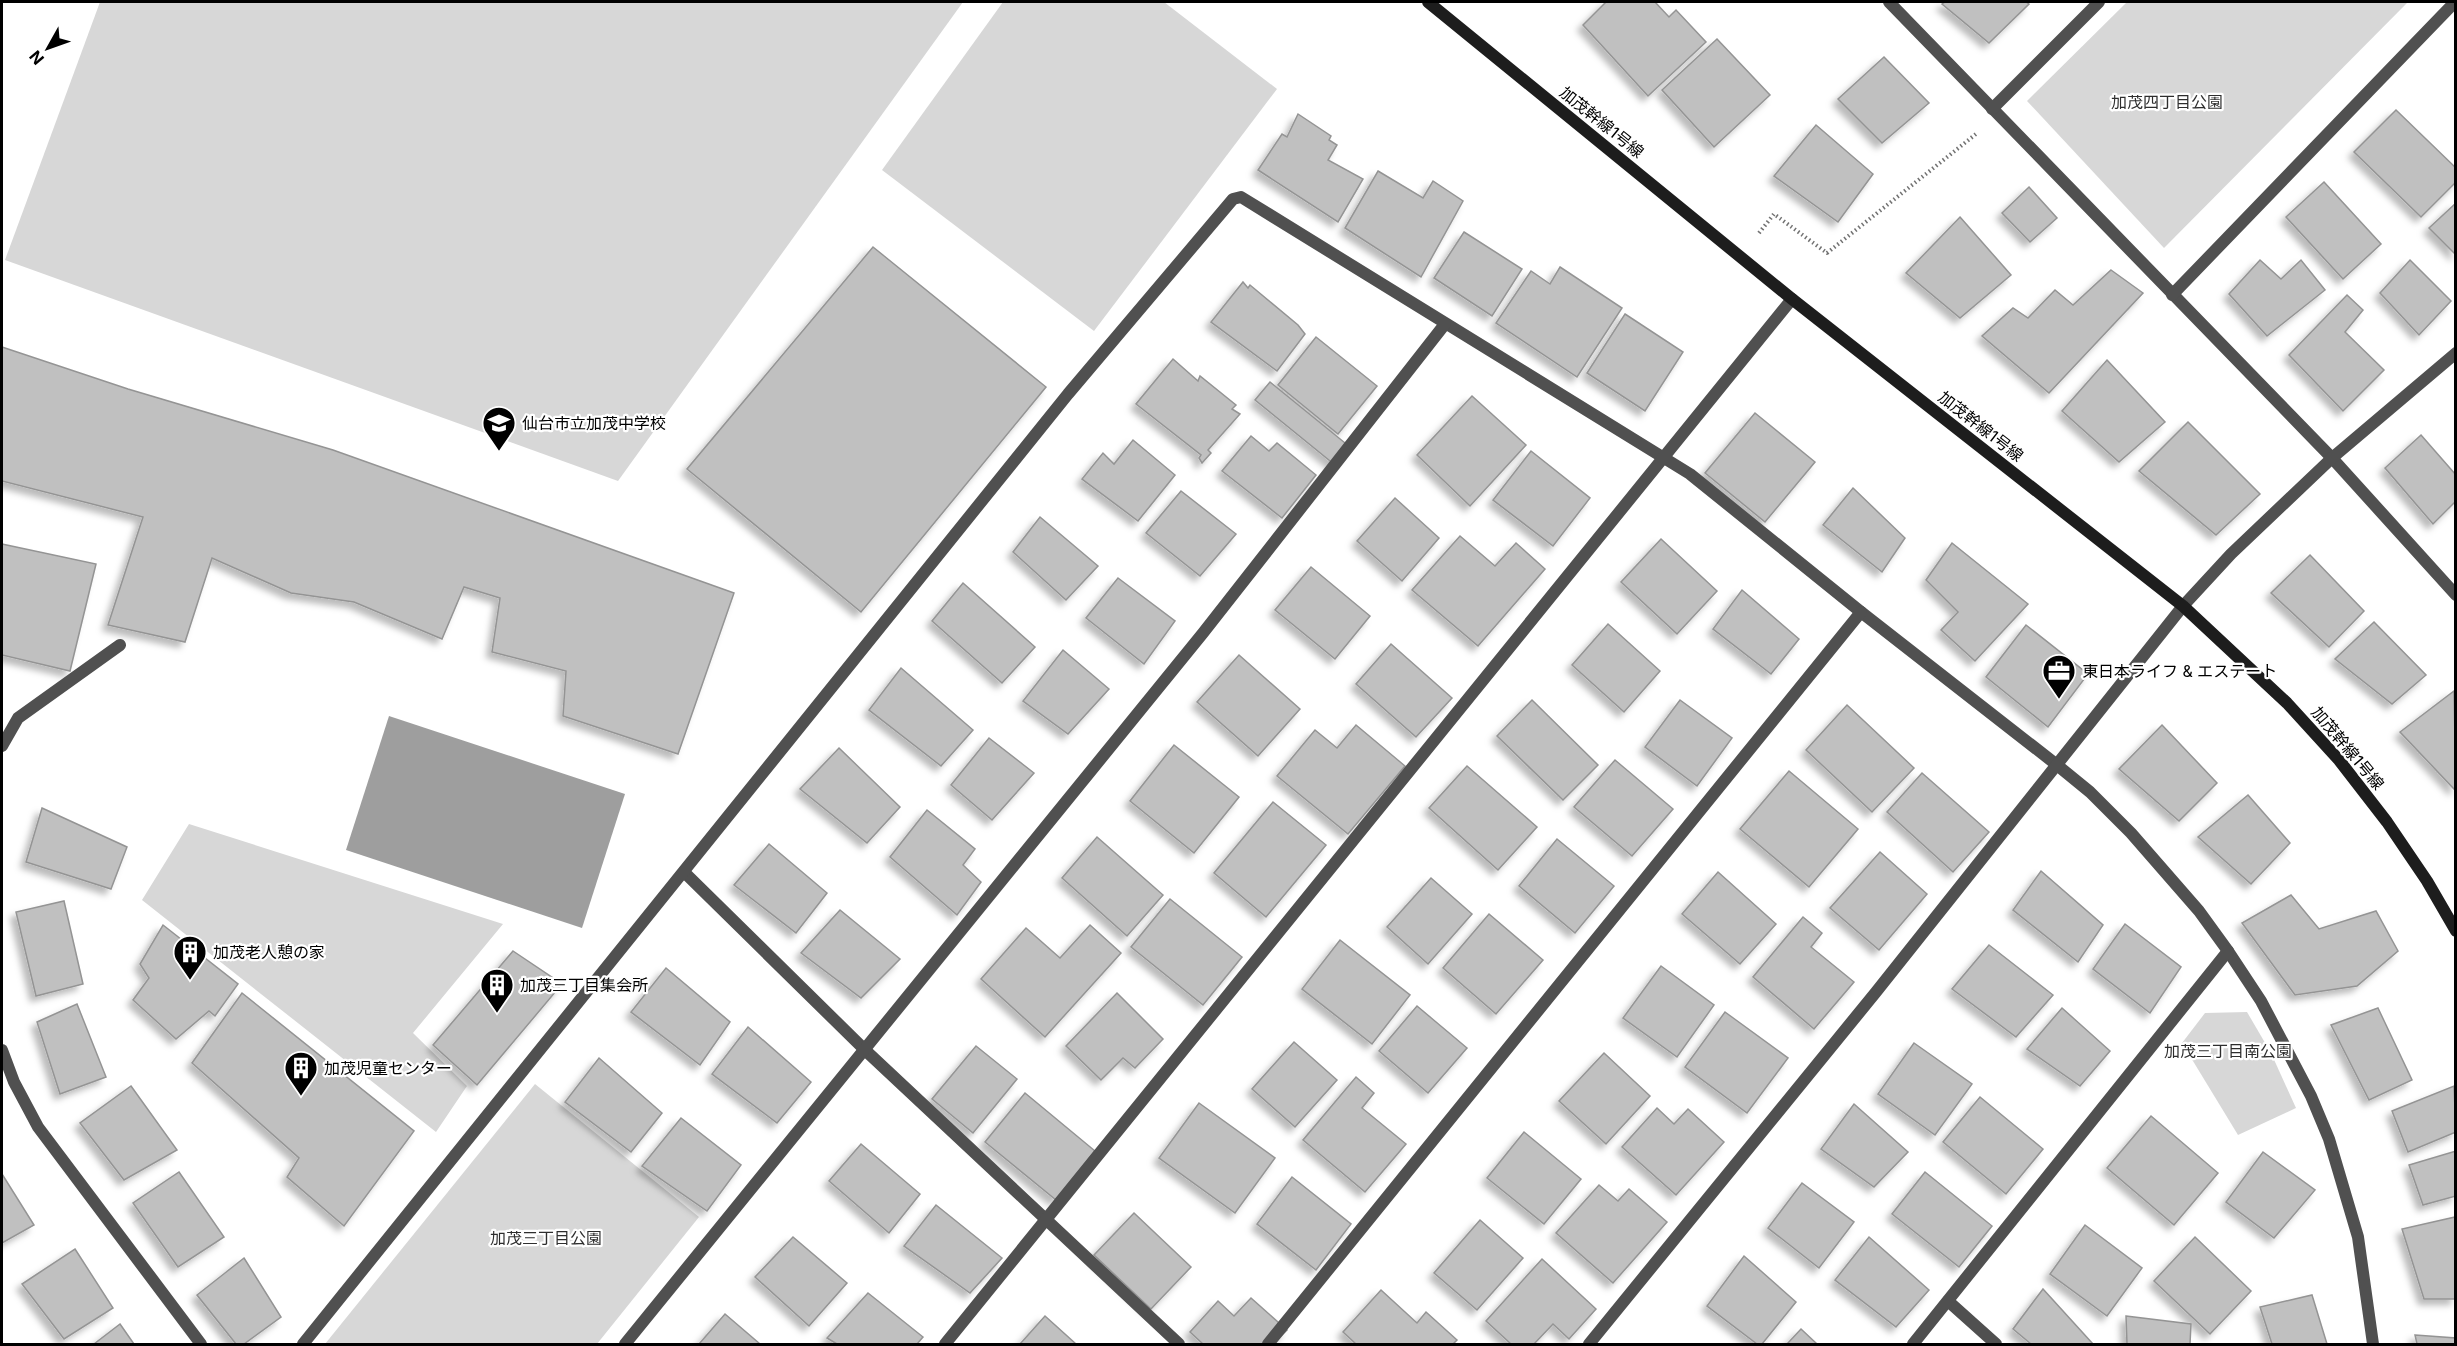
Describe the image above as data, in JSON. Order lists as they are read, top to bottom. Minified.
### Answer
{"streets":{"street":["加茂幹線1号線"]},"parks":["加茂四丁目公園","加茂三丁目南公園","加茂三丁目公園"],"places":{"school or university":["仙台市立加茂中学校"],"office":["東日本ライフ & エステート"],"building":["加茂老人憩の家","加茂三丁目集会所","加茂児童センター"]},"north":"bottom left"}
